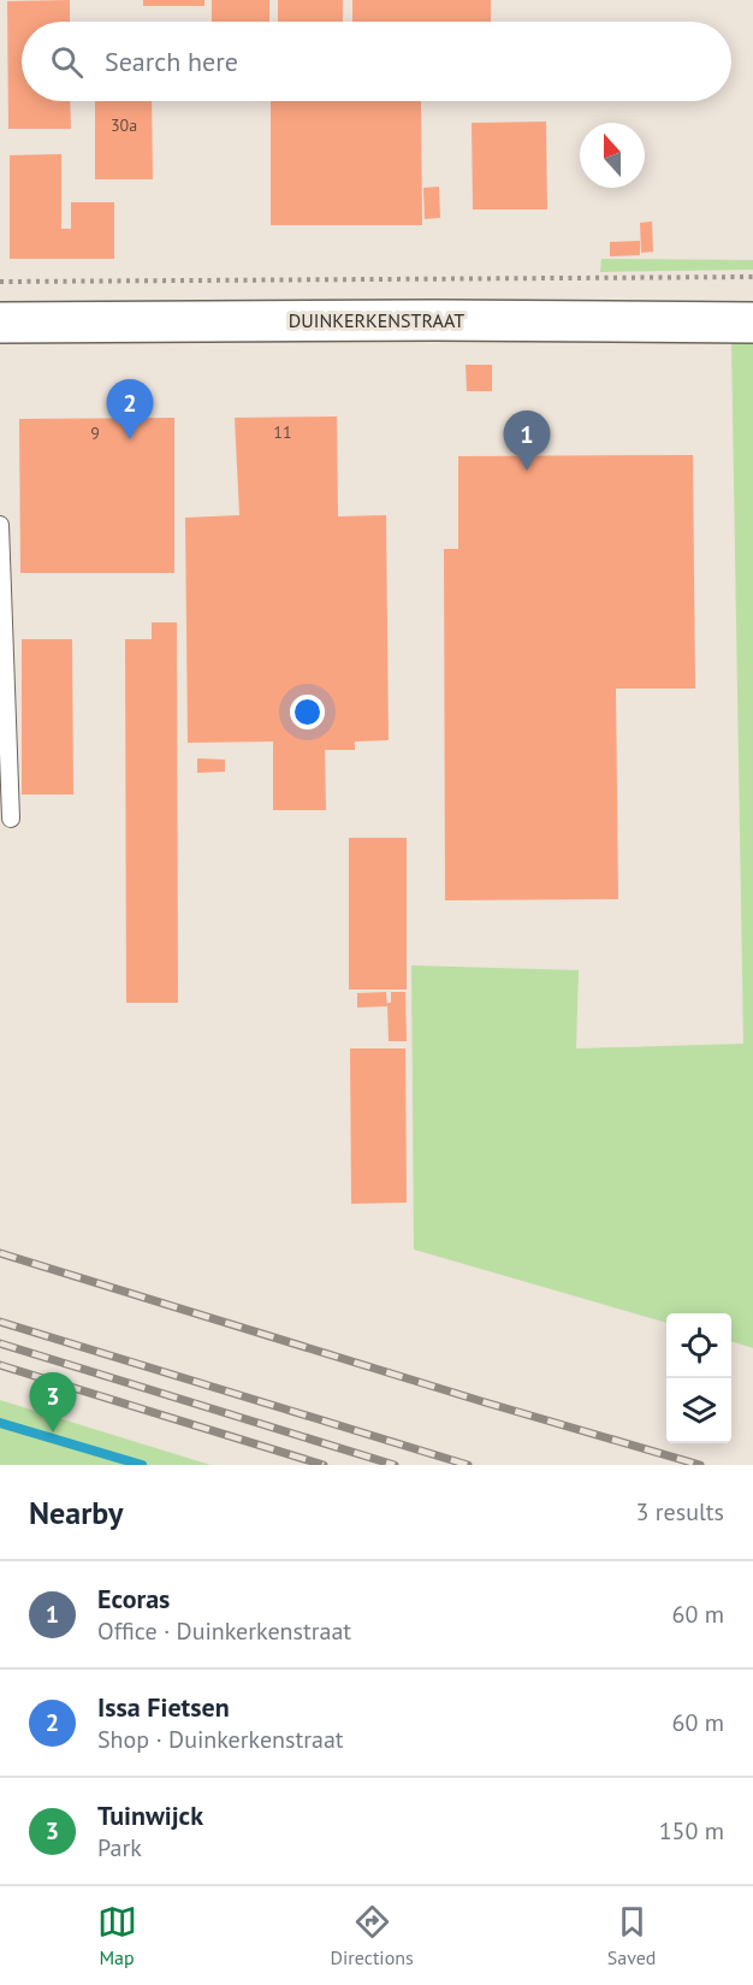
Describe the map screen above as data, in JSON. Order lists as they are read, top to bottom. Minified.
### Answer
{"streets":{"main road":["DUINKERKENSTRAAT"]},"house_numbers":["30a","11","9"],"north":"top","page":{"search":"Search here","pins":["2","1","3"],"heading":["Nearby","3 results"],"list":[{"mark":"1","name":"Ecoras","note":"Office · Duinkerkenstraat","value":"60 m"},{"mark":"2","name":"Issa Fietsen","note":"Shop · Duinkerkenstraat","value":"60 m"},{"mark":"3","name":"Tuinwijck","note":"Park","value":"150 m"}],"nav":["Map","Directions","Saved"]}}
